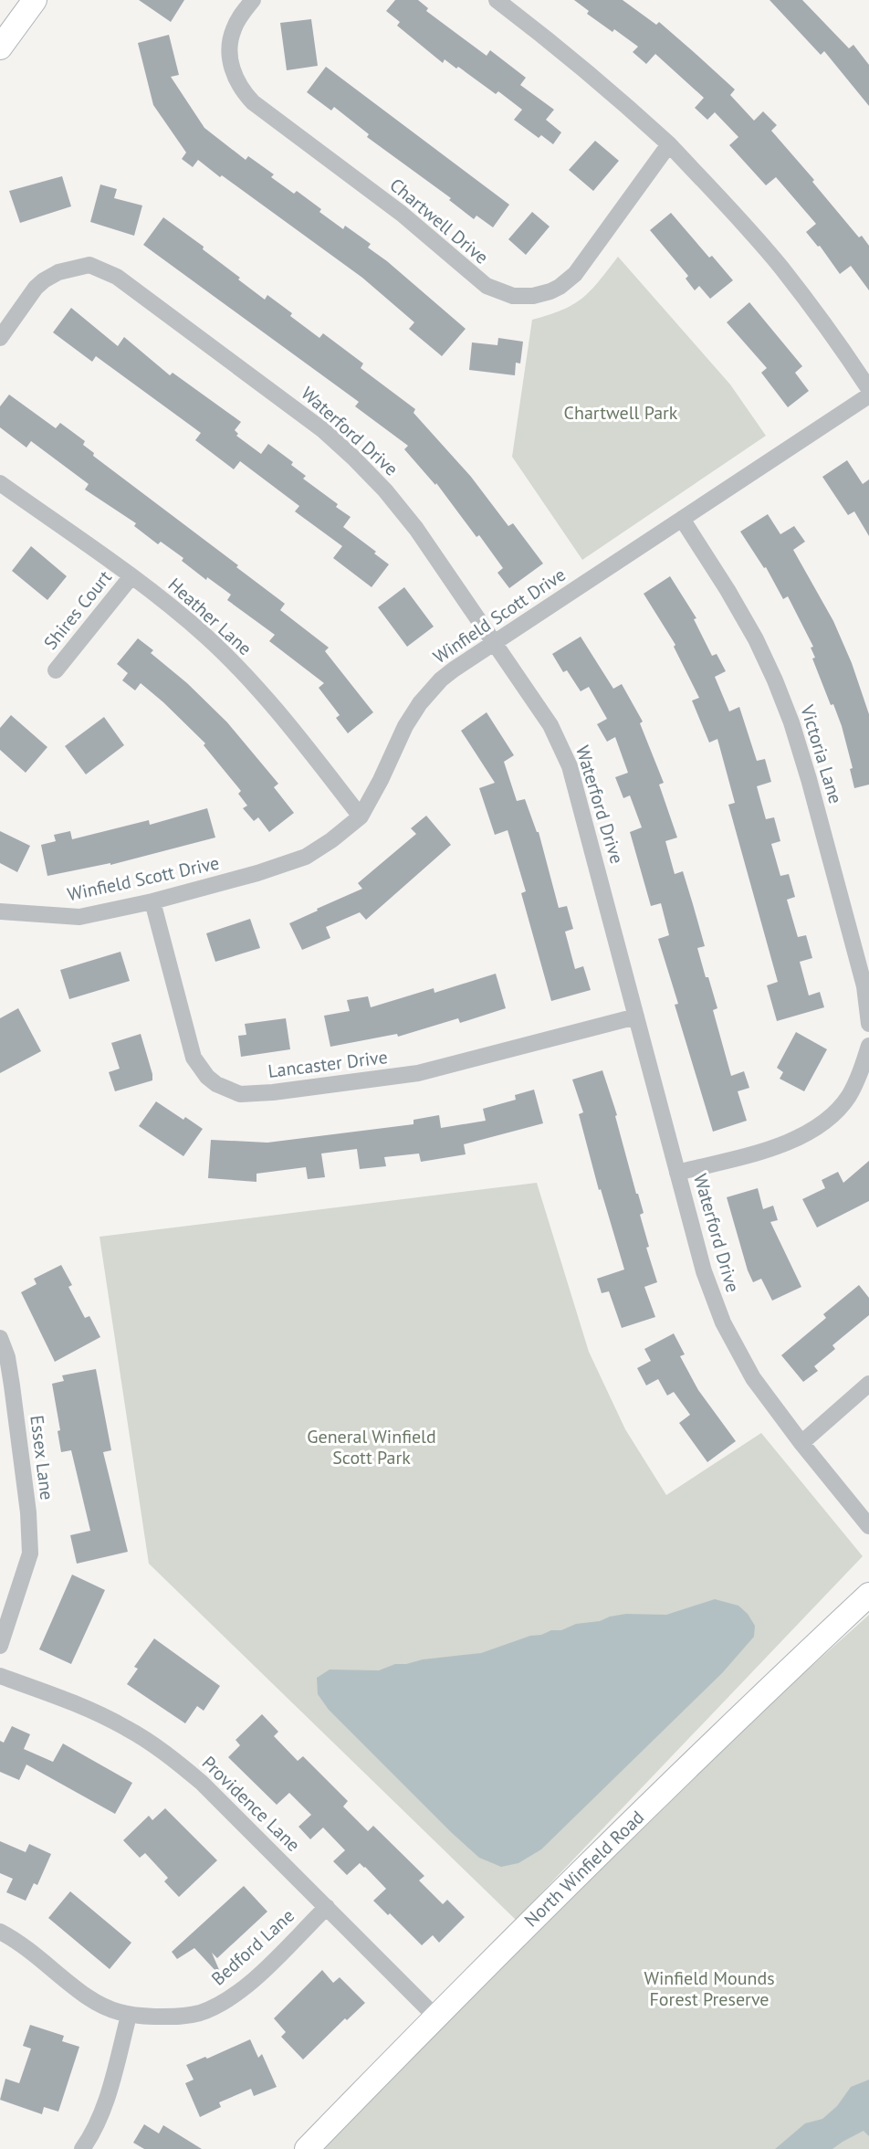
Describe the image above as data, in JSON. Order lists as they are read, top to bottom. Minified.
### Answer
{"streets":{"street":["Chartwell Drive","Waterford Drive","Shires Court","Winfield Scott Drive","Heather Lane","Victoria Lane","Lancaster Drive","Essex Lane","Providence Lane","North Winfield Road","Bedford Lane"]},"crossings":[["Waterford Drive","Winfield Scott Drive"],["Waterford Drive","Lancaster Drive"],["Shires Court","Heather Lane"],["Winfield Scott Drive","Heather Lane"],["Winfield Scott Drive","Victoria Lane"],["Winfield Scott Drive","Lancaster Drive"],["Providence Lane","North Winfield Road"],["Providence Lane","Bedford Lane"]],"parks":["Chartwell Park","General Winfield Scott Park","Winfield Mounds Forest Preserve"]}
